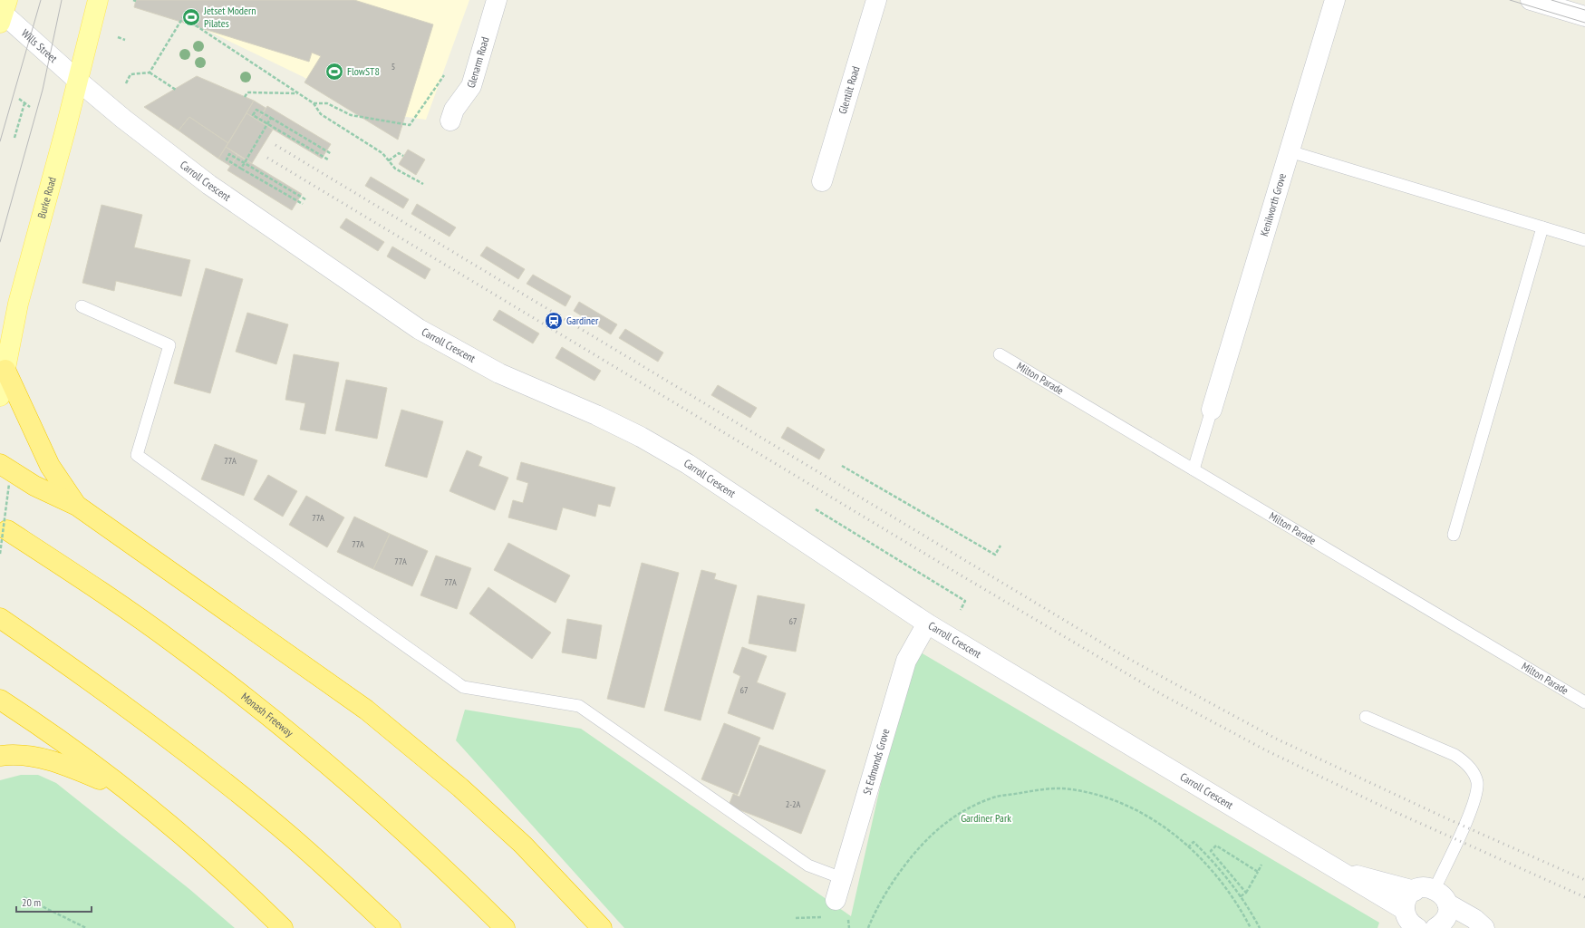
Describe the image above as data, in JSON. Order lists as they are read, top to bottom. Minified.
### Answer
{"streets":{"highway":["Monash Freeway"],"main road":["Burke Road"],"street":["Wills Street","Glenarm Road","Glentilt Road","Carroll Crescent","Kenilworth Grove","St Edmonds Grove"],"lane":["Milton Parade"]},"crossings":[["Wills Street","Carroll Crescent"],["Wills Street","Burke Road"],["Carroll Crescent","Burke Road"],["Carroll Crescent","St Edmonds Grove"]],"parks":["Gardiner Park"],"places":{"sports":["Jetset Modern Pilates","FlowST8"],"station":["Gardiner"]},"house_numbers":["5","77A","77A","77A","77A","77A","67","67","2-2A"],"scale_bar":"20 m"}
